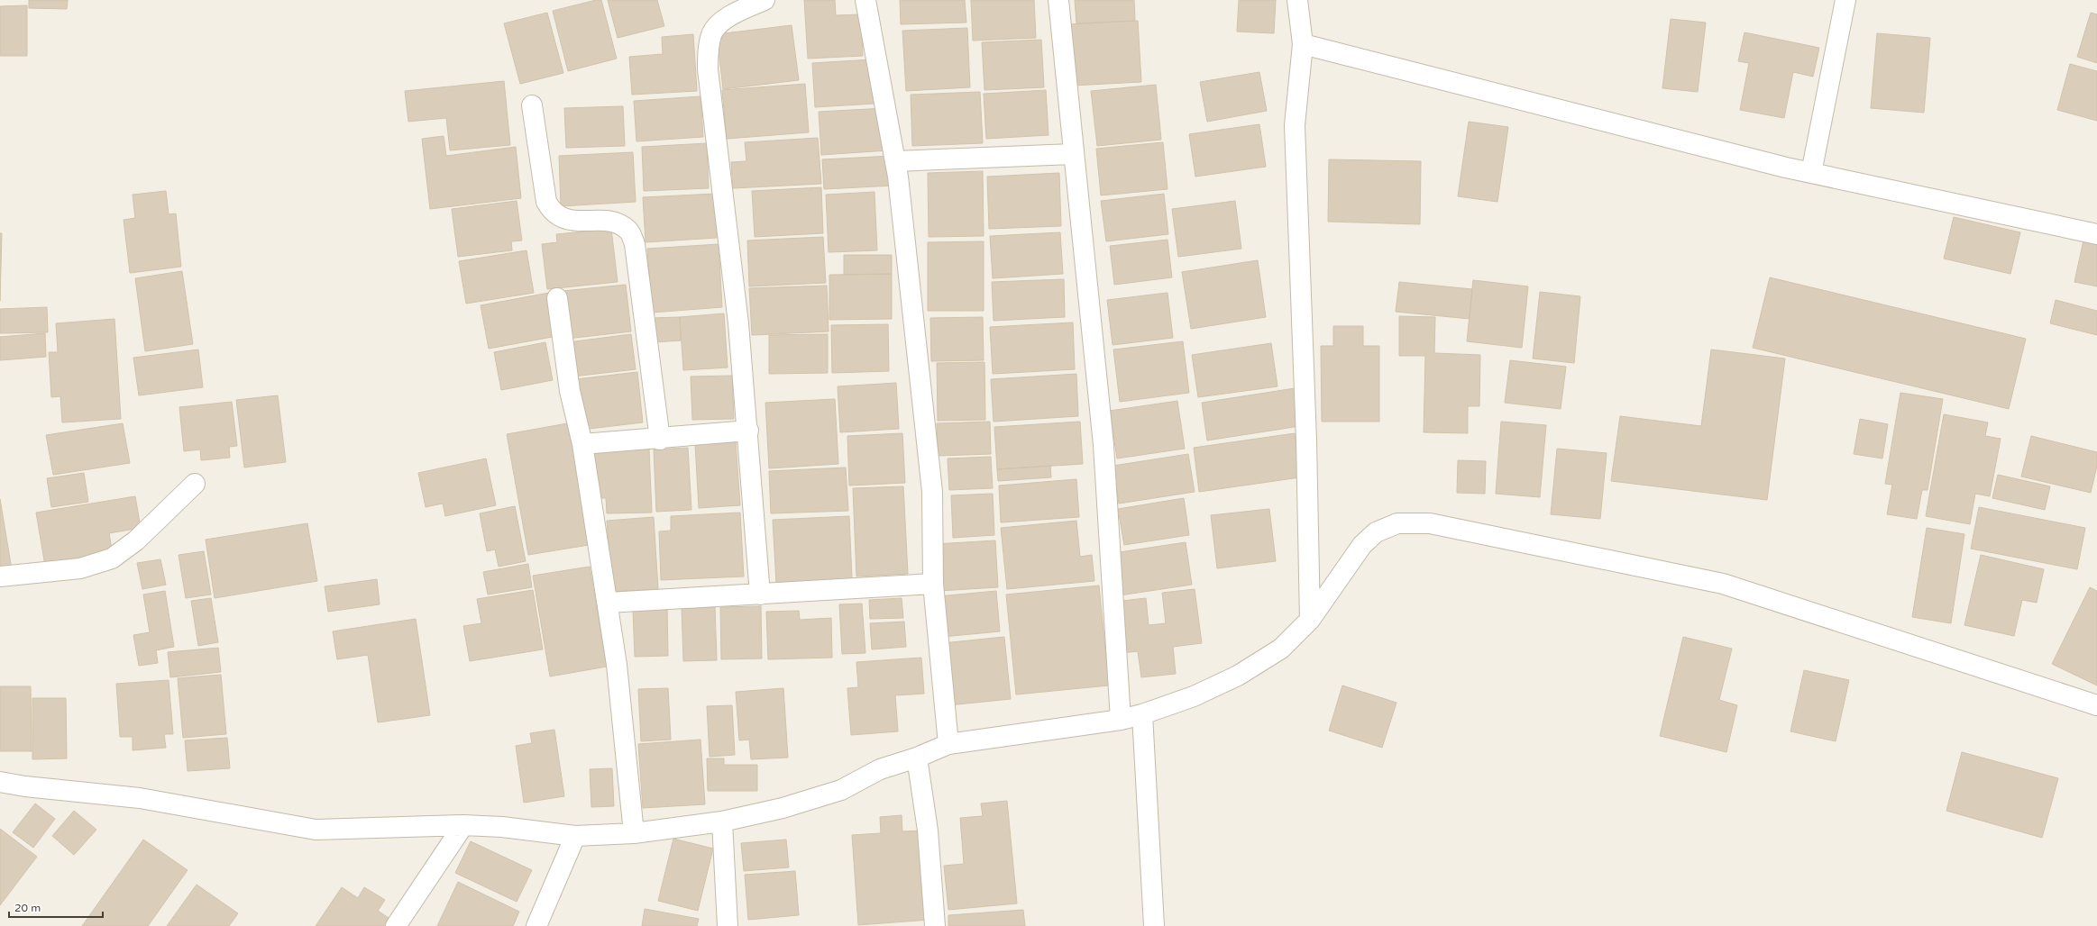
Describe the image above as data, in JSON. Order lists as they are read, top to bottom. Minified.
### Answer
{"scale_bar":"20 m"}
